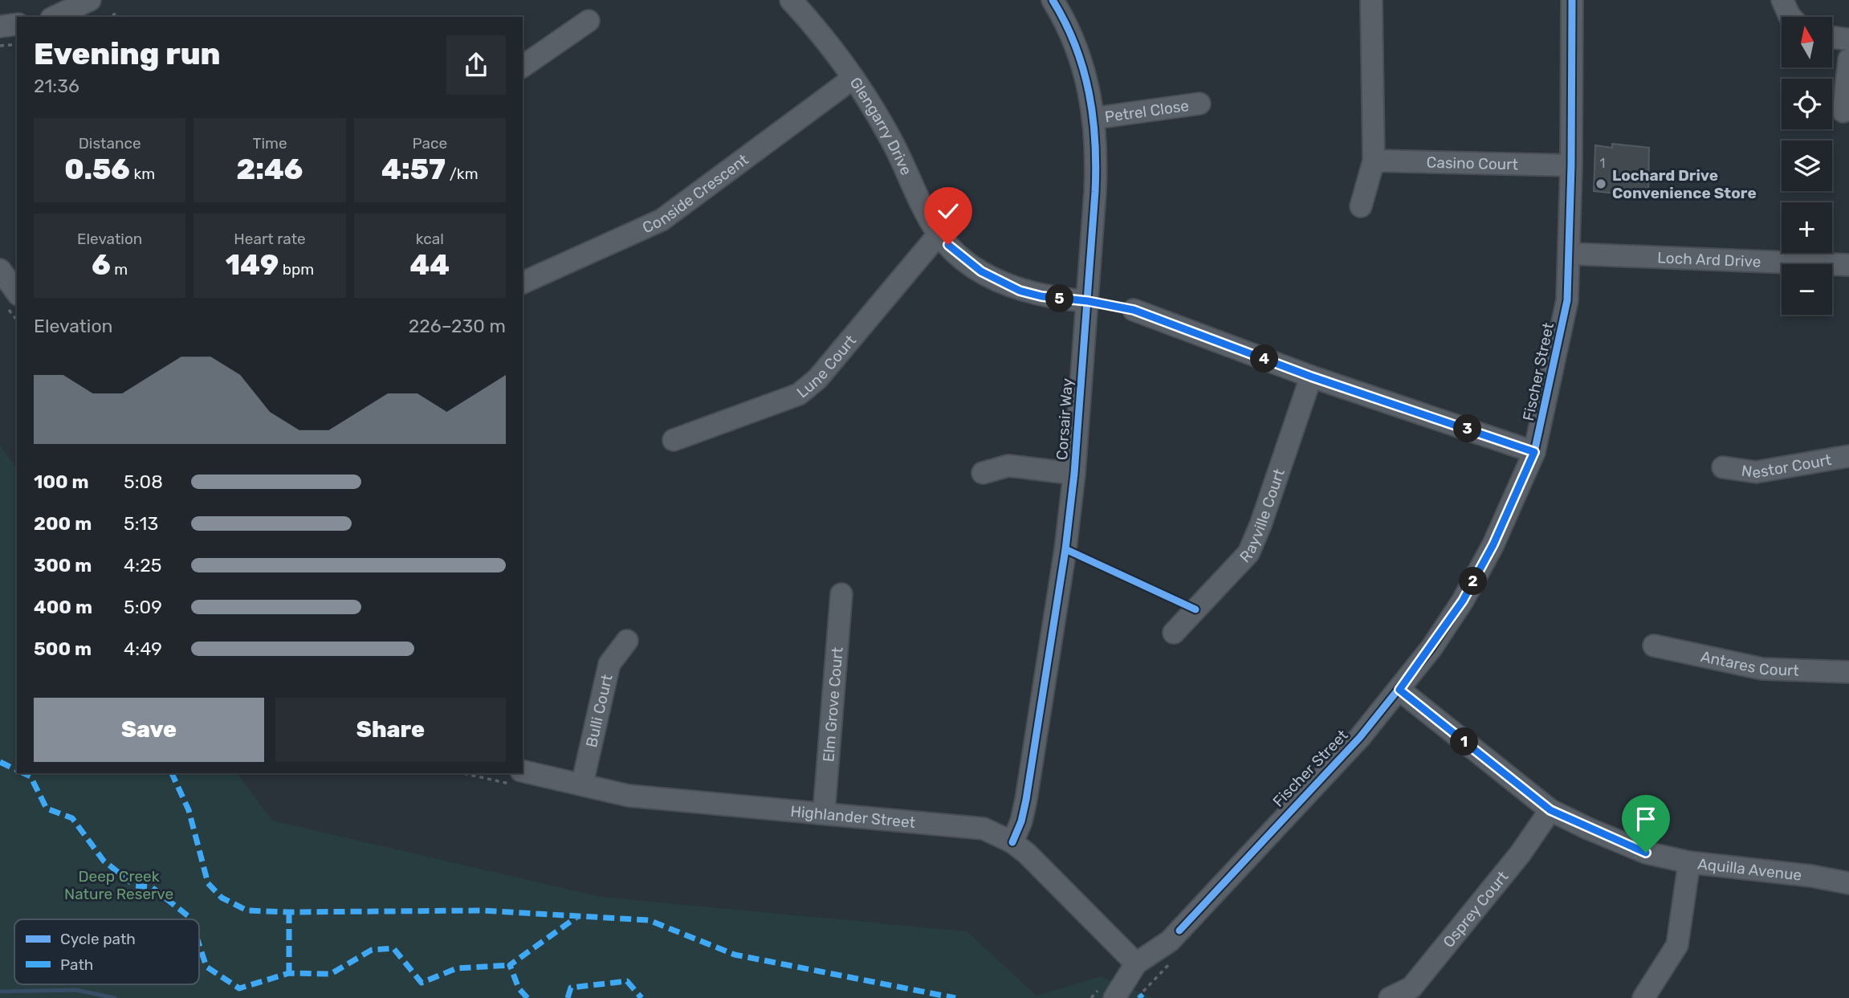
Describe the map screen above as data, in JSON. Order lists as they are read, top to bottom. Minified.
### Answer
{"streets":{"street":["Petrel Close","Glengarry Drive","Casino Court","Conside Crescent","Loch Ard Drive","Lune Court","Fischer Street","Corsair Way","Nestor Court","Rayville Court","Antares Court","Elm Grove Court","Bulli Court","Highlander Street","Aquilla Avenue","Osprey Court"]},"crossings":[["Petrel Close","Corsair Way"],["Glengarry Drive","Conside Crescent"],["Glengarry Drive","Lune Court"],["Glengarry Drive","Corsair Way"],["Casino Court","Fischer Street"],["Loch Ard Drive","Fischer Street"],["Fischer Street","Highlander Street"],["Fischer Street","Aquilla Avenue"],["Corsair Way","Highlander Street"],["Elm Grove Court","Highlander Street"],["Bulli Court","Highlander Street"],["Aquilla Avenue","Osprey Court"]],"parks":["Deep Creek Nature Reserve"],"places":["Lochard Drive Convenience Store"],"house_numbers":["1"],"legend":["Cycle path","Path"],"north":"top","page":{"map_buttons":["+","−"],"heading":["Evening run","21:36"],"stats":[["Distance","0.56 km"],["Time","2:46"],["Pace","4:57 /km"],["Elevation","6 m"],["Heart rate","149 bpm"],["kcal","44"]],"pins":["5","4","3","2","1"],"chart":["Elevation","226–230 m"],"list":[{"name":"100 m","note":"5:08"},{"name":"200 m","note":"5:13"},{"name":"300 m","note":"4:25"},{"name":"400 m","note":"5:09"},{"name":"500 m","note":"4:49"}],"buttons":["Save","Share"]}}
